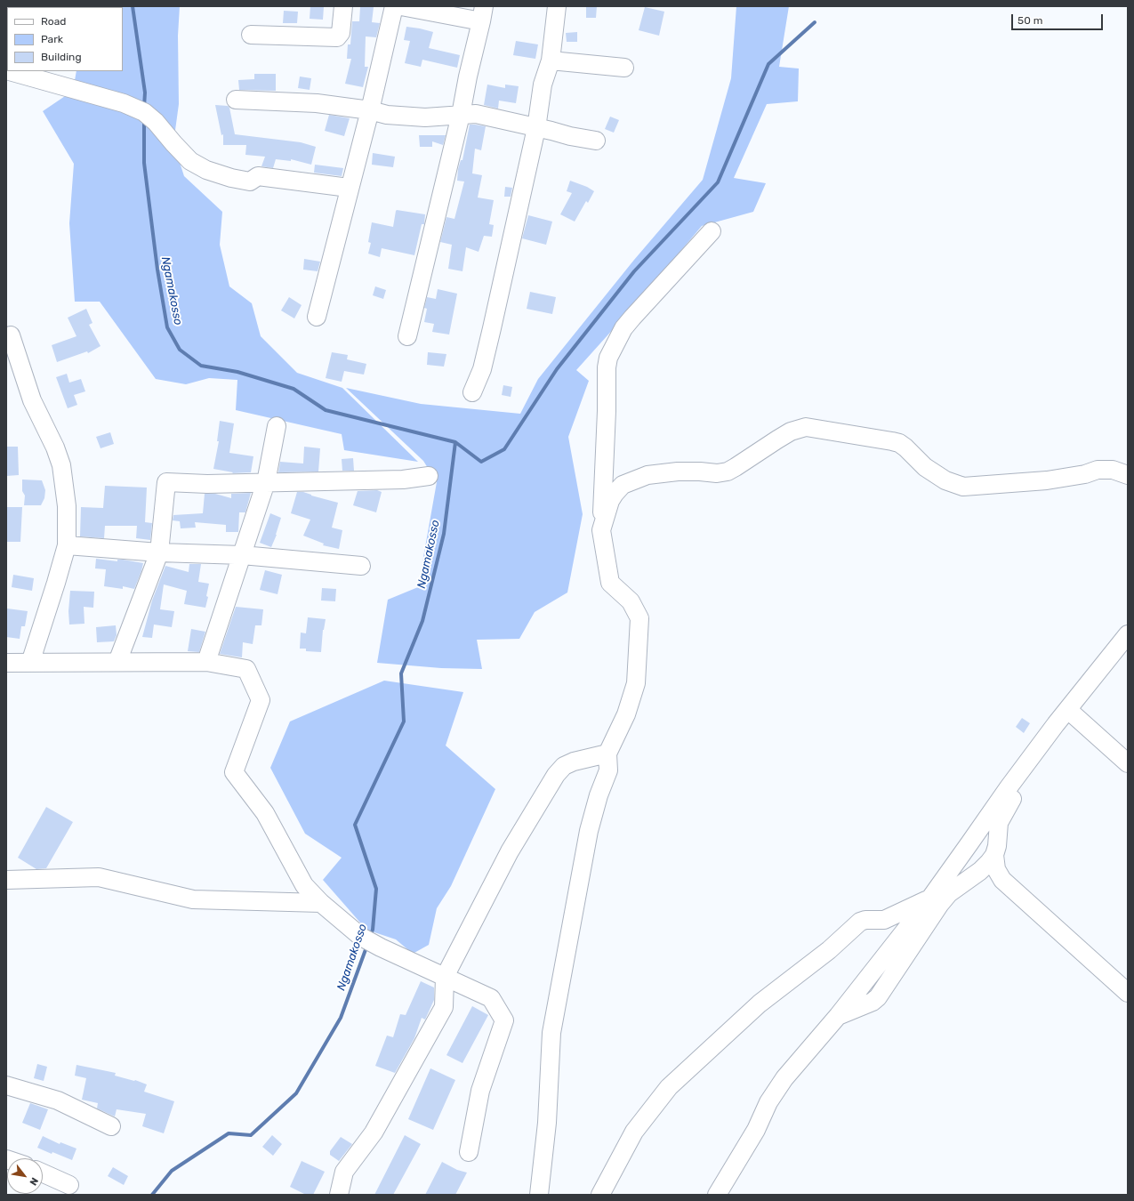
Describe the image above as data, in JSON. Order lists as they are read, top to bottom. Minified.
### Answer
{"water":["Ngamakosso"],"legend":["Road","Park","Building"],"scale_bar":"50 m","north":"bottom right"}
